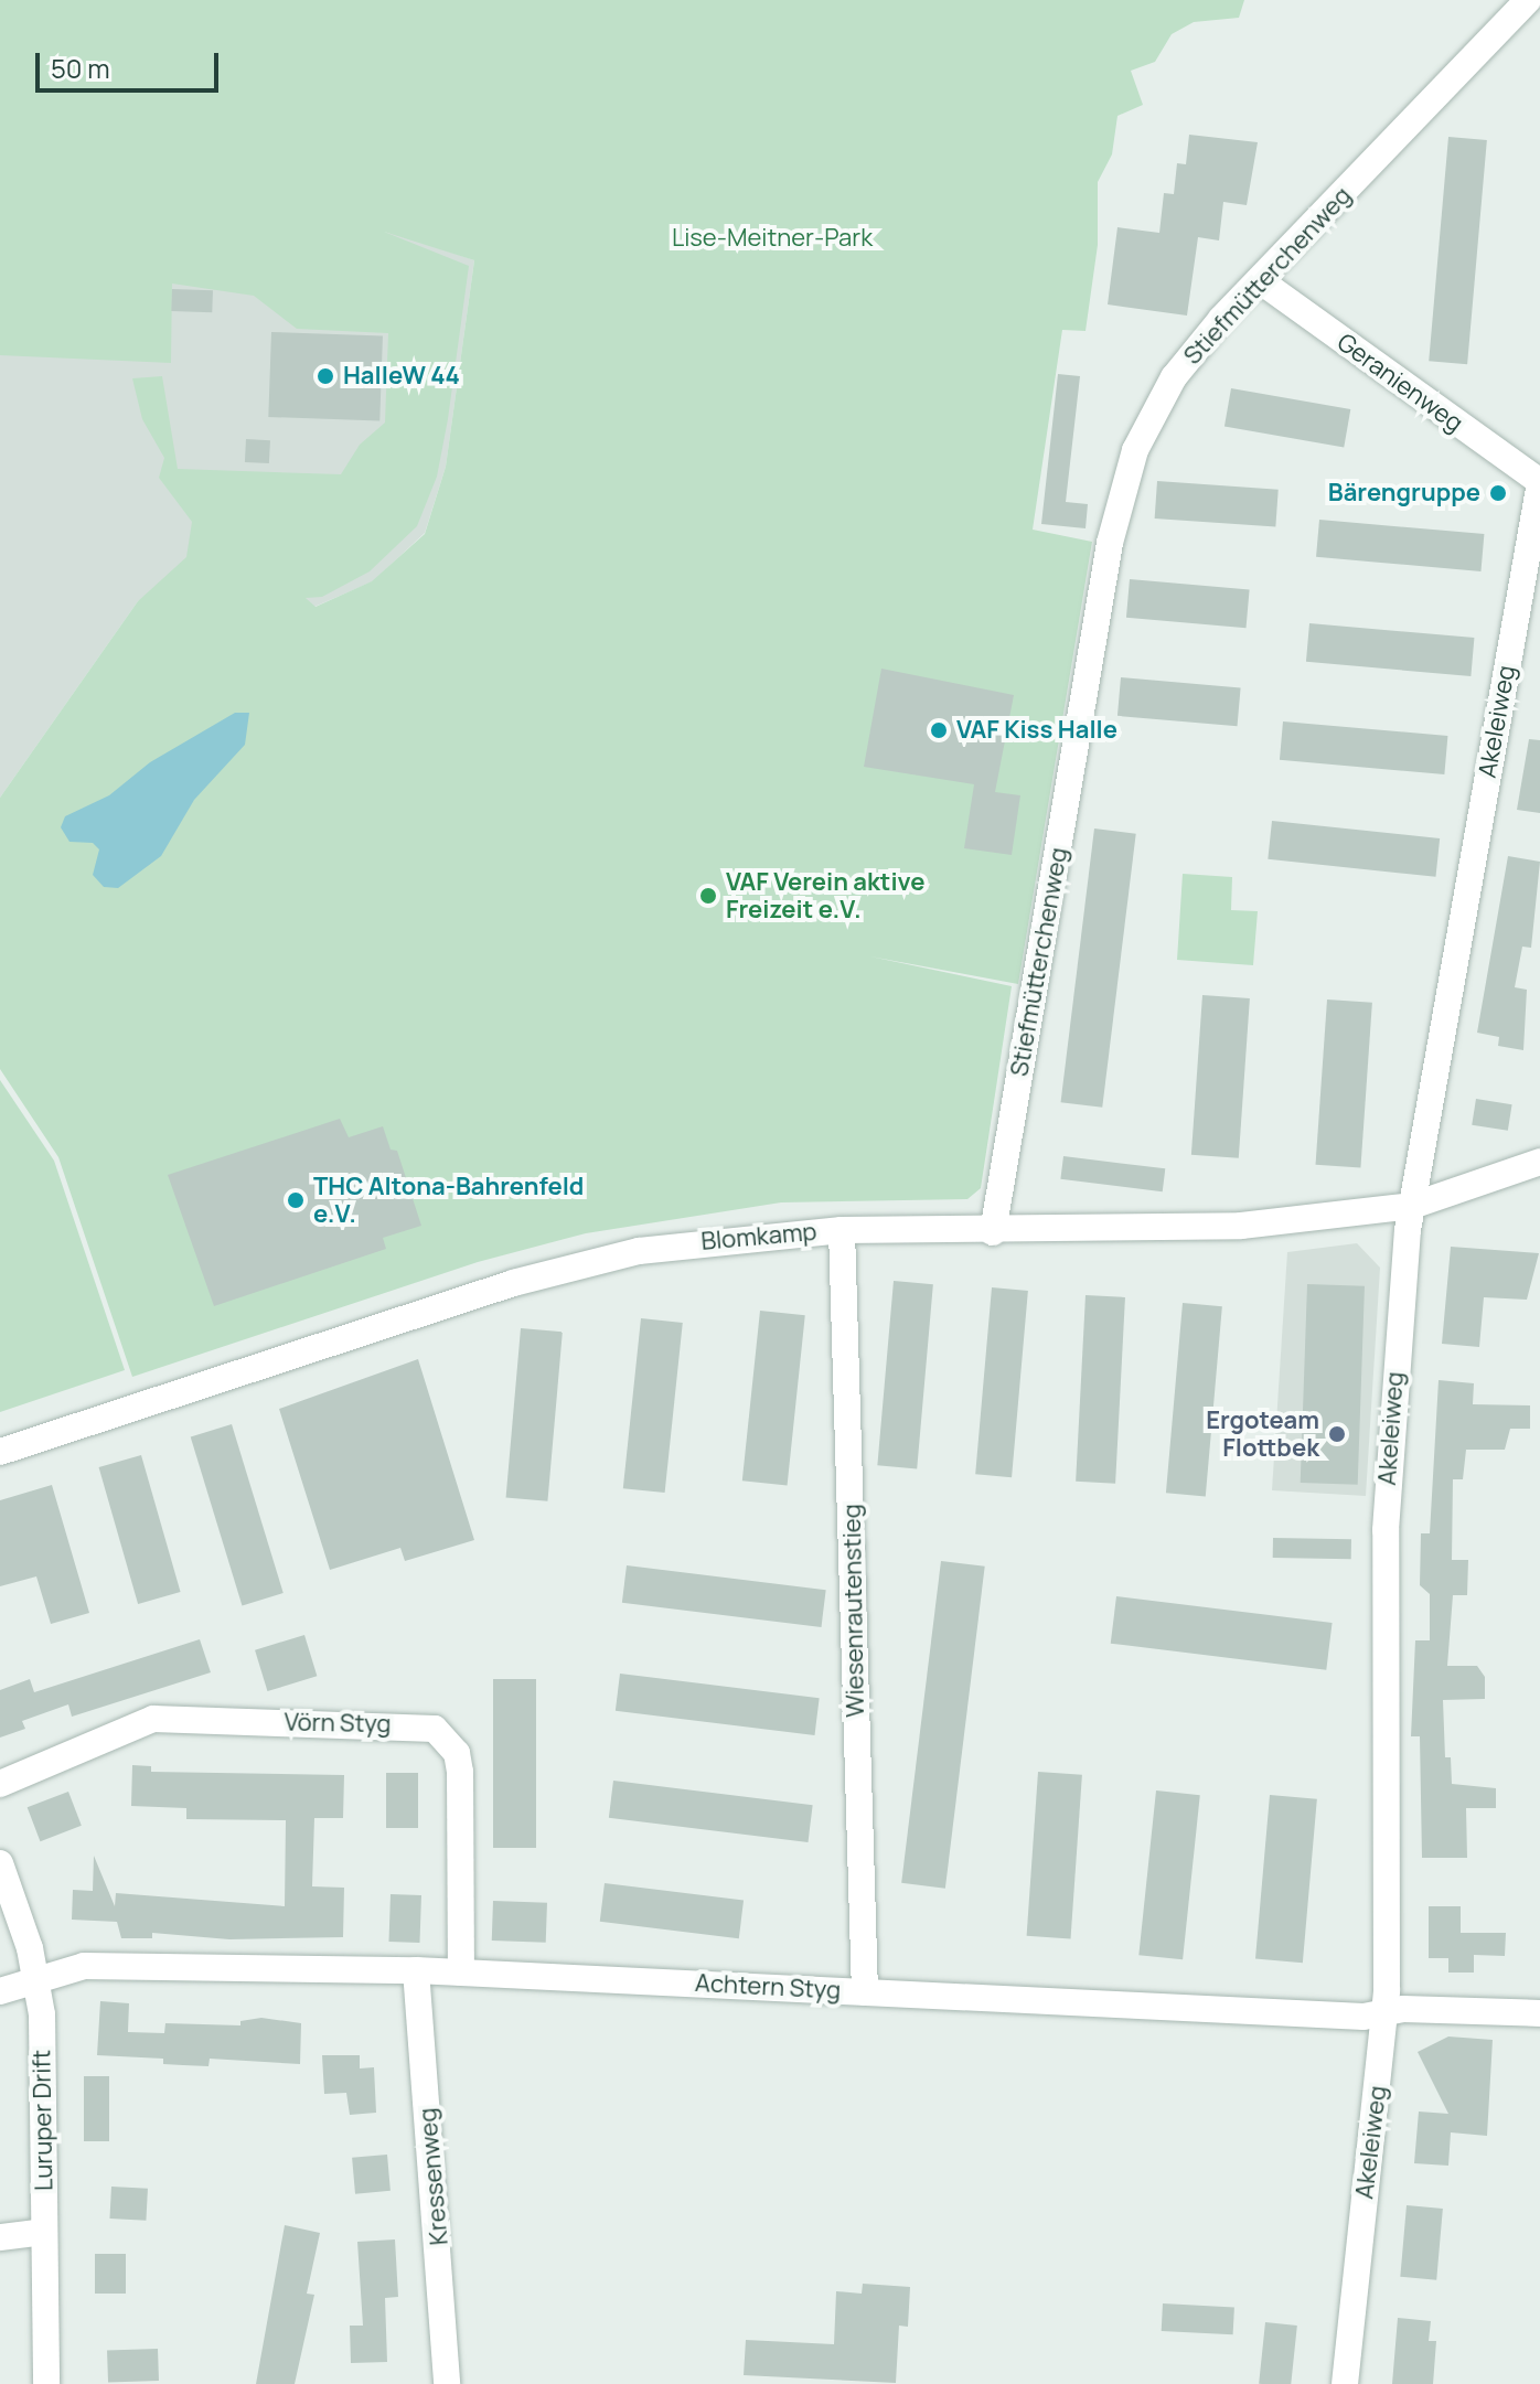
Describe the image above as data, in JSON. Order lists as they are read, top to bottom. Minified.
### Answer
{"streets":{"street":["Stiefmütterchenweg","Geranienweg","Akeleiweg","Blomkamp","Wiesenrautenstieg","Vörn Styg","Achtern Styg","Luruper Drift","Kressenweg"]},"crossings":[["Stiefmütterchenweg","Geranienweg"],["Stiefmütterchenweg","Blomkamp"],["Geranienweg","Akeleiweg"],["Akeleiweg","Blomkamp"],["Akeleiweg","Achtern Styg"],["Blomkamp","Wiesenrautenstieg"],["Wiesenrautenstieg","Achtern Styg"],["Vörn Styg","Achtern Styg"],["Achtern Styg","Luruper Drift"],["Achtern Styg","Kressenweg"]],"parks":["Lise-Meitner-Park"],"places":["HalleW 44","Bärengruppe","VAF Kiss Halle","VAF Verein aktive Freizeit e.V.","THC Altona-Bahrenfeld e.V.","Ergoteam Flottbek"],"scale_bar":"50 m"}
